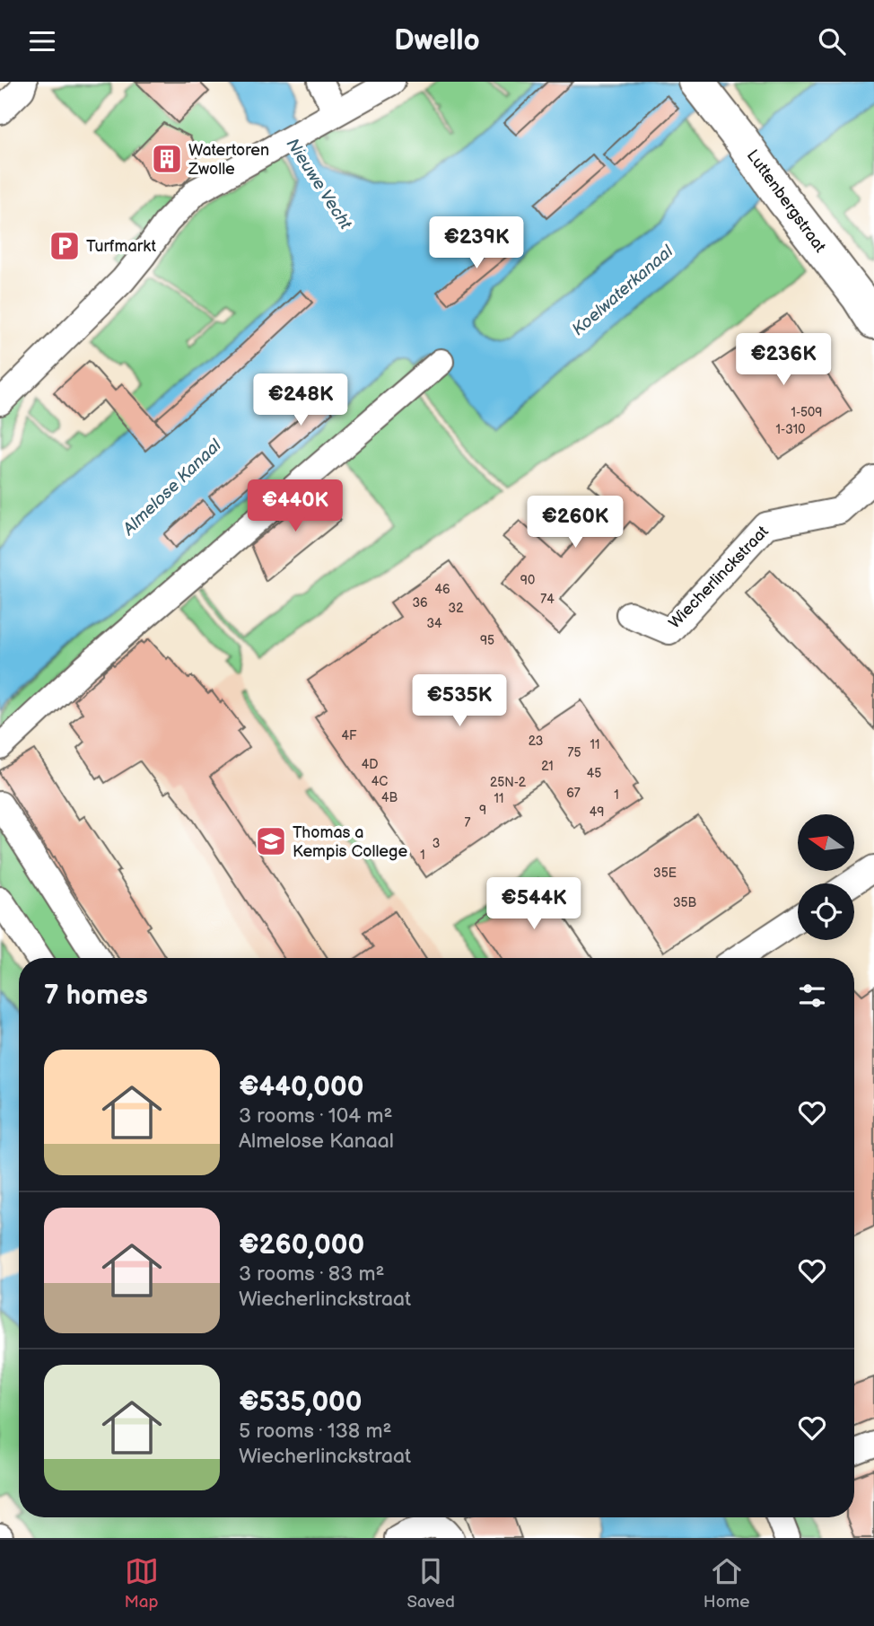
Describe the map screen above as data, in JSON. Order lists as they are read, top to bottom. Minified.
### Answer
{"streets":{"main road":["Luttenbergstraat"],"street":["Wiecherlinckstraat"]},"water":["Nieuwe Vecht","Koelwaterkanaal","Almelose Kanaal"],"places":{"building":["Watertoren Zwolle"],"parking":["Turfmarkt"],"school or university":["Thomas a Kempis College"]},"house_numbers":["1-509","1-310","90","46","74","36","32","34","95","4F","23","11","75","4D","21","45","4C","25N-2","67","1","4B","11","9","49","7","3","1","35E","35B"],"north":"left","page":{"header":"Dwello","price":["€239K","€236K","€248K","€440K","€260K","€535K","€544K"],"heading":"7 homes","list":[{"name":"€440,000","note":"3 rooms · 104 m² · Almelose Kanaal"},{"name":"€260,000","note":"3 rooms · 83 m² · Wiecherlinckstraat"},{"name":"€535,000","note":"5 rooms · 138 m² · Wiecherlinckstraat"}],"tabs":["Map","Saved","Home"]}}
